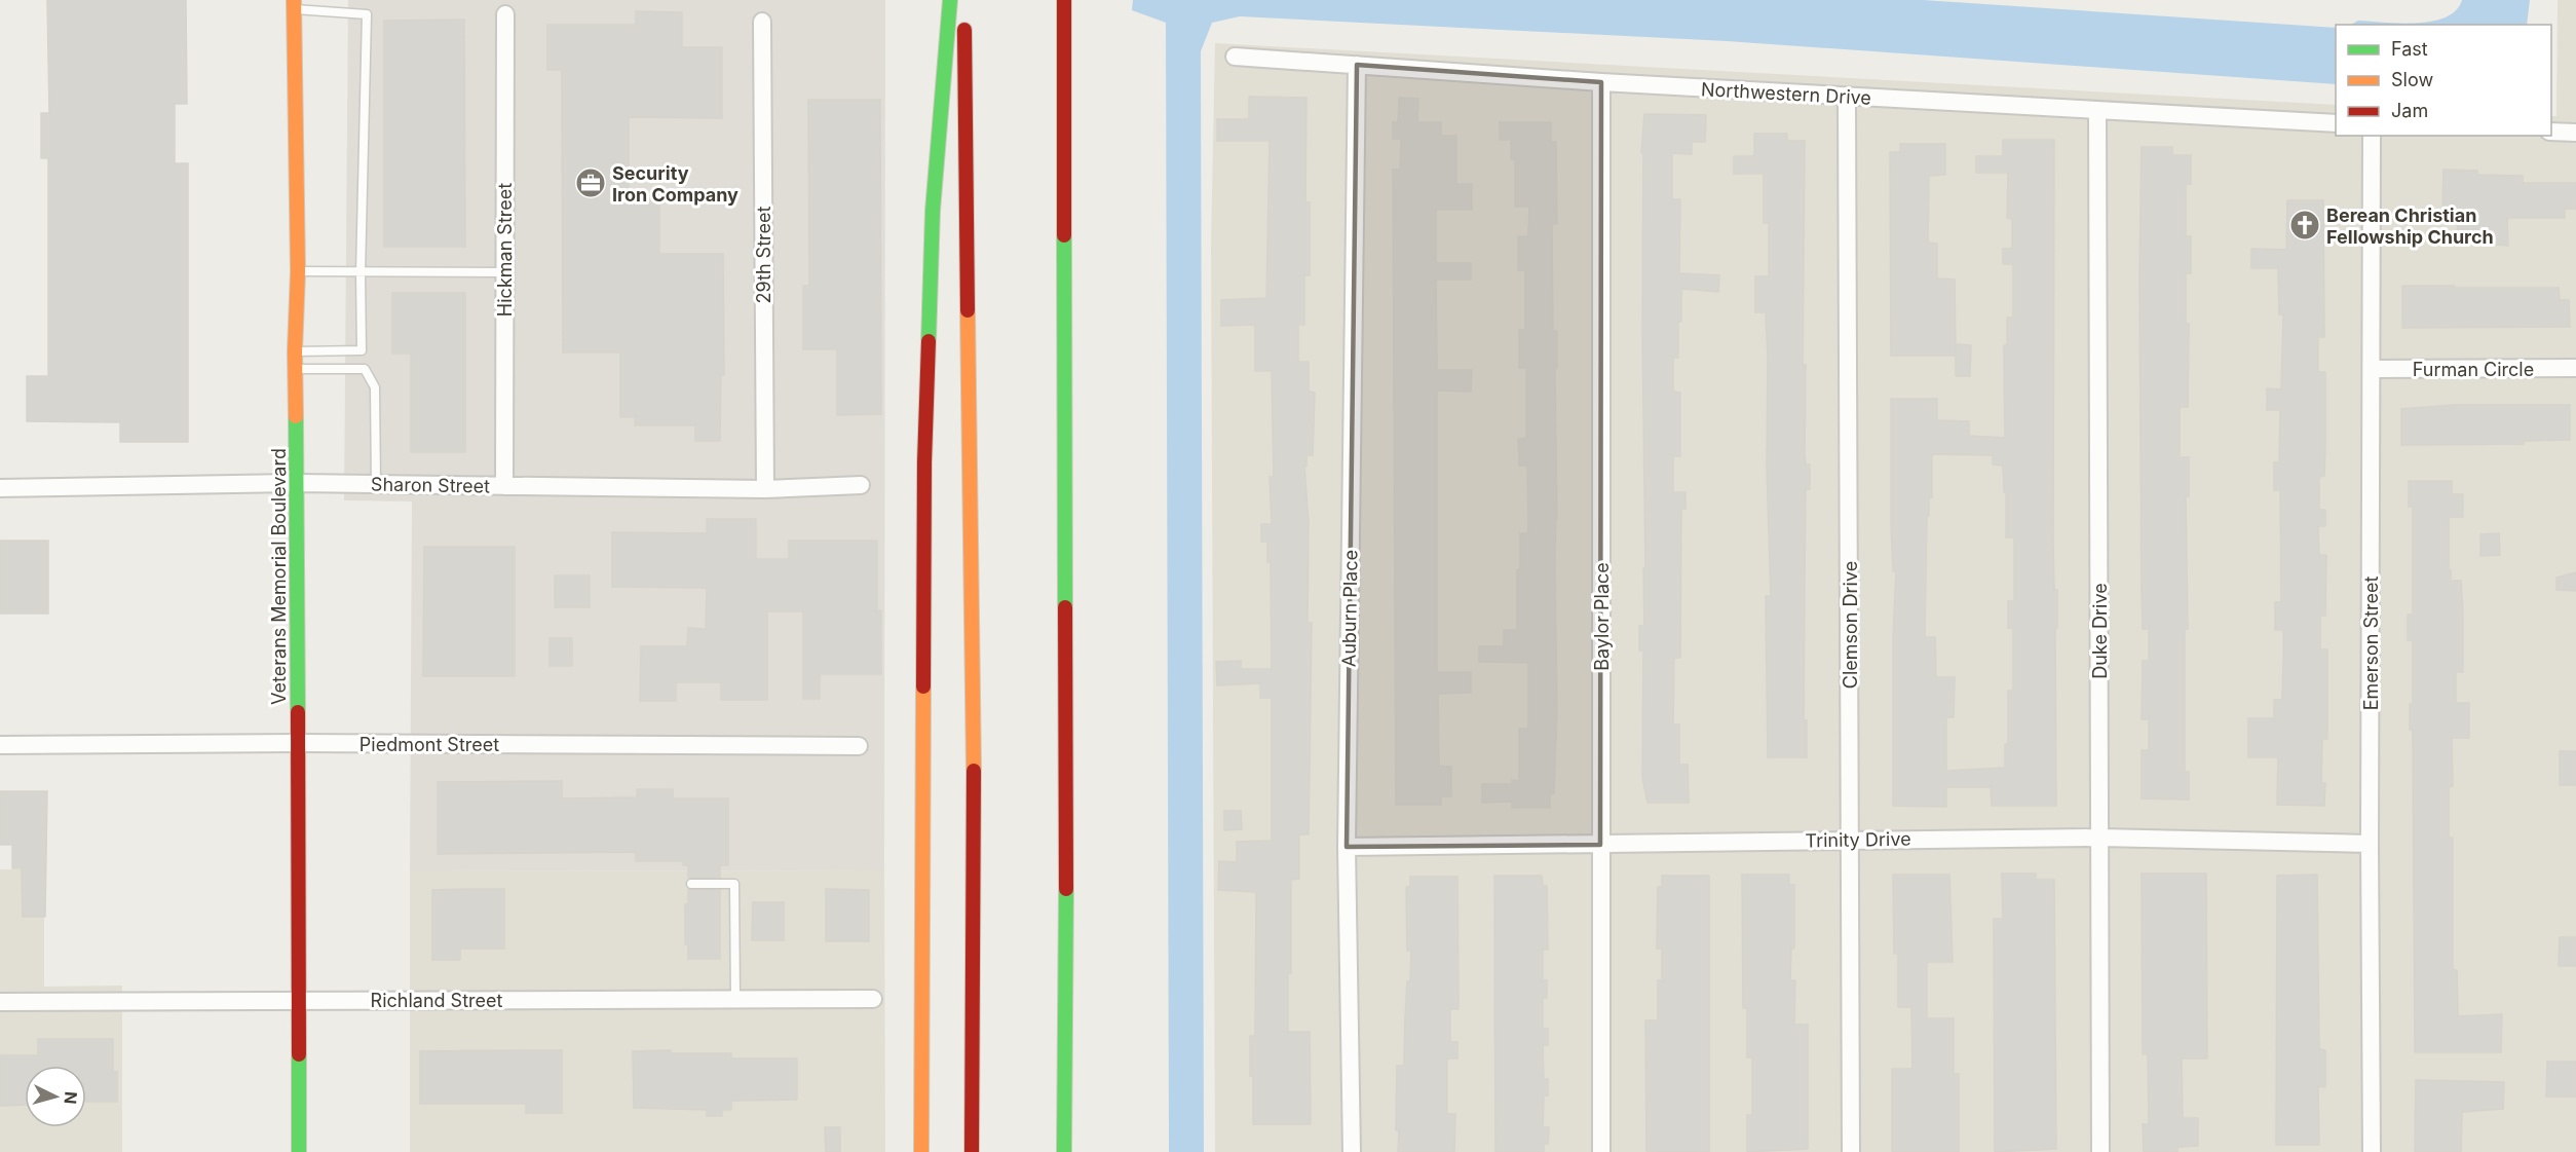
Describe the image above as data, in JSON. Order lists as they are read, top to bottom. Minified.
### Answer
{"streets":{"main road":["Veterans Memorial Boulevard"],"street":["Northwestern Drive","Hickman Street","29th Street","Furman Circle","Sharon Street","Auburn Place","Baylor Place","Clemson Drive","Duke Drive","Emerson Street","Piedmont Street","Trinity Drive","Richland Street"]},"crossings":[["Northwestern Drive","Auburn Place"],["Northwestern Drive","Baylor Place"],["Northwestern Drive","Clemson Drive"],["Northwestern Drive","Duke Drive"],["Hickman Street","Sharon Street"],["29th Street","Sharon Street"],["Furman Circle","Emerson Street"],["Sharon Street","Veterans Memorial Boulevard"],["Veterans Memorial Boulevard","Piedmont Street"],["Veterans Memorial Boulevard","Richland Street"],["Auburn Place","Trinity Drive"],["Baylor Place","Trinity Drive"],["Clemson Drive","Trinity Drive"],["Duke Drive","Trinity Drive"],["Emerson Street","Trinity Drive"]],"places":{"office":["Security Iron Company"],"church":["Berean Christian Fellowship Church"]},"legend":["Fast","Slow","Jam"],"north":"right"}
